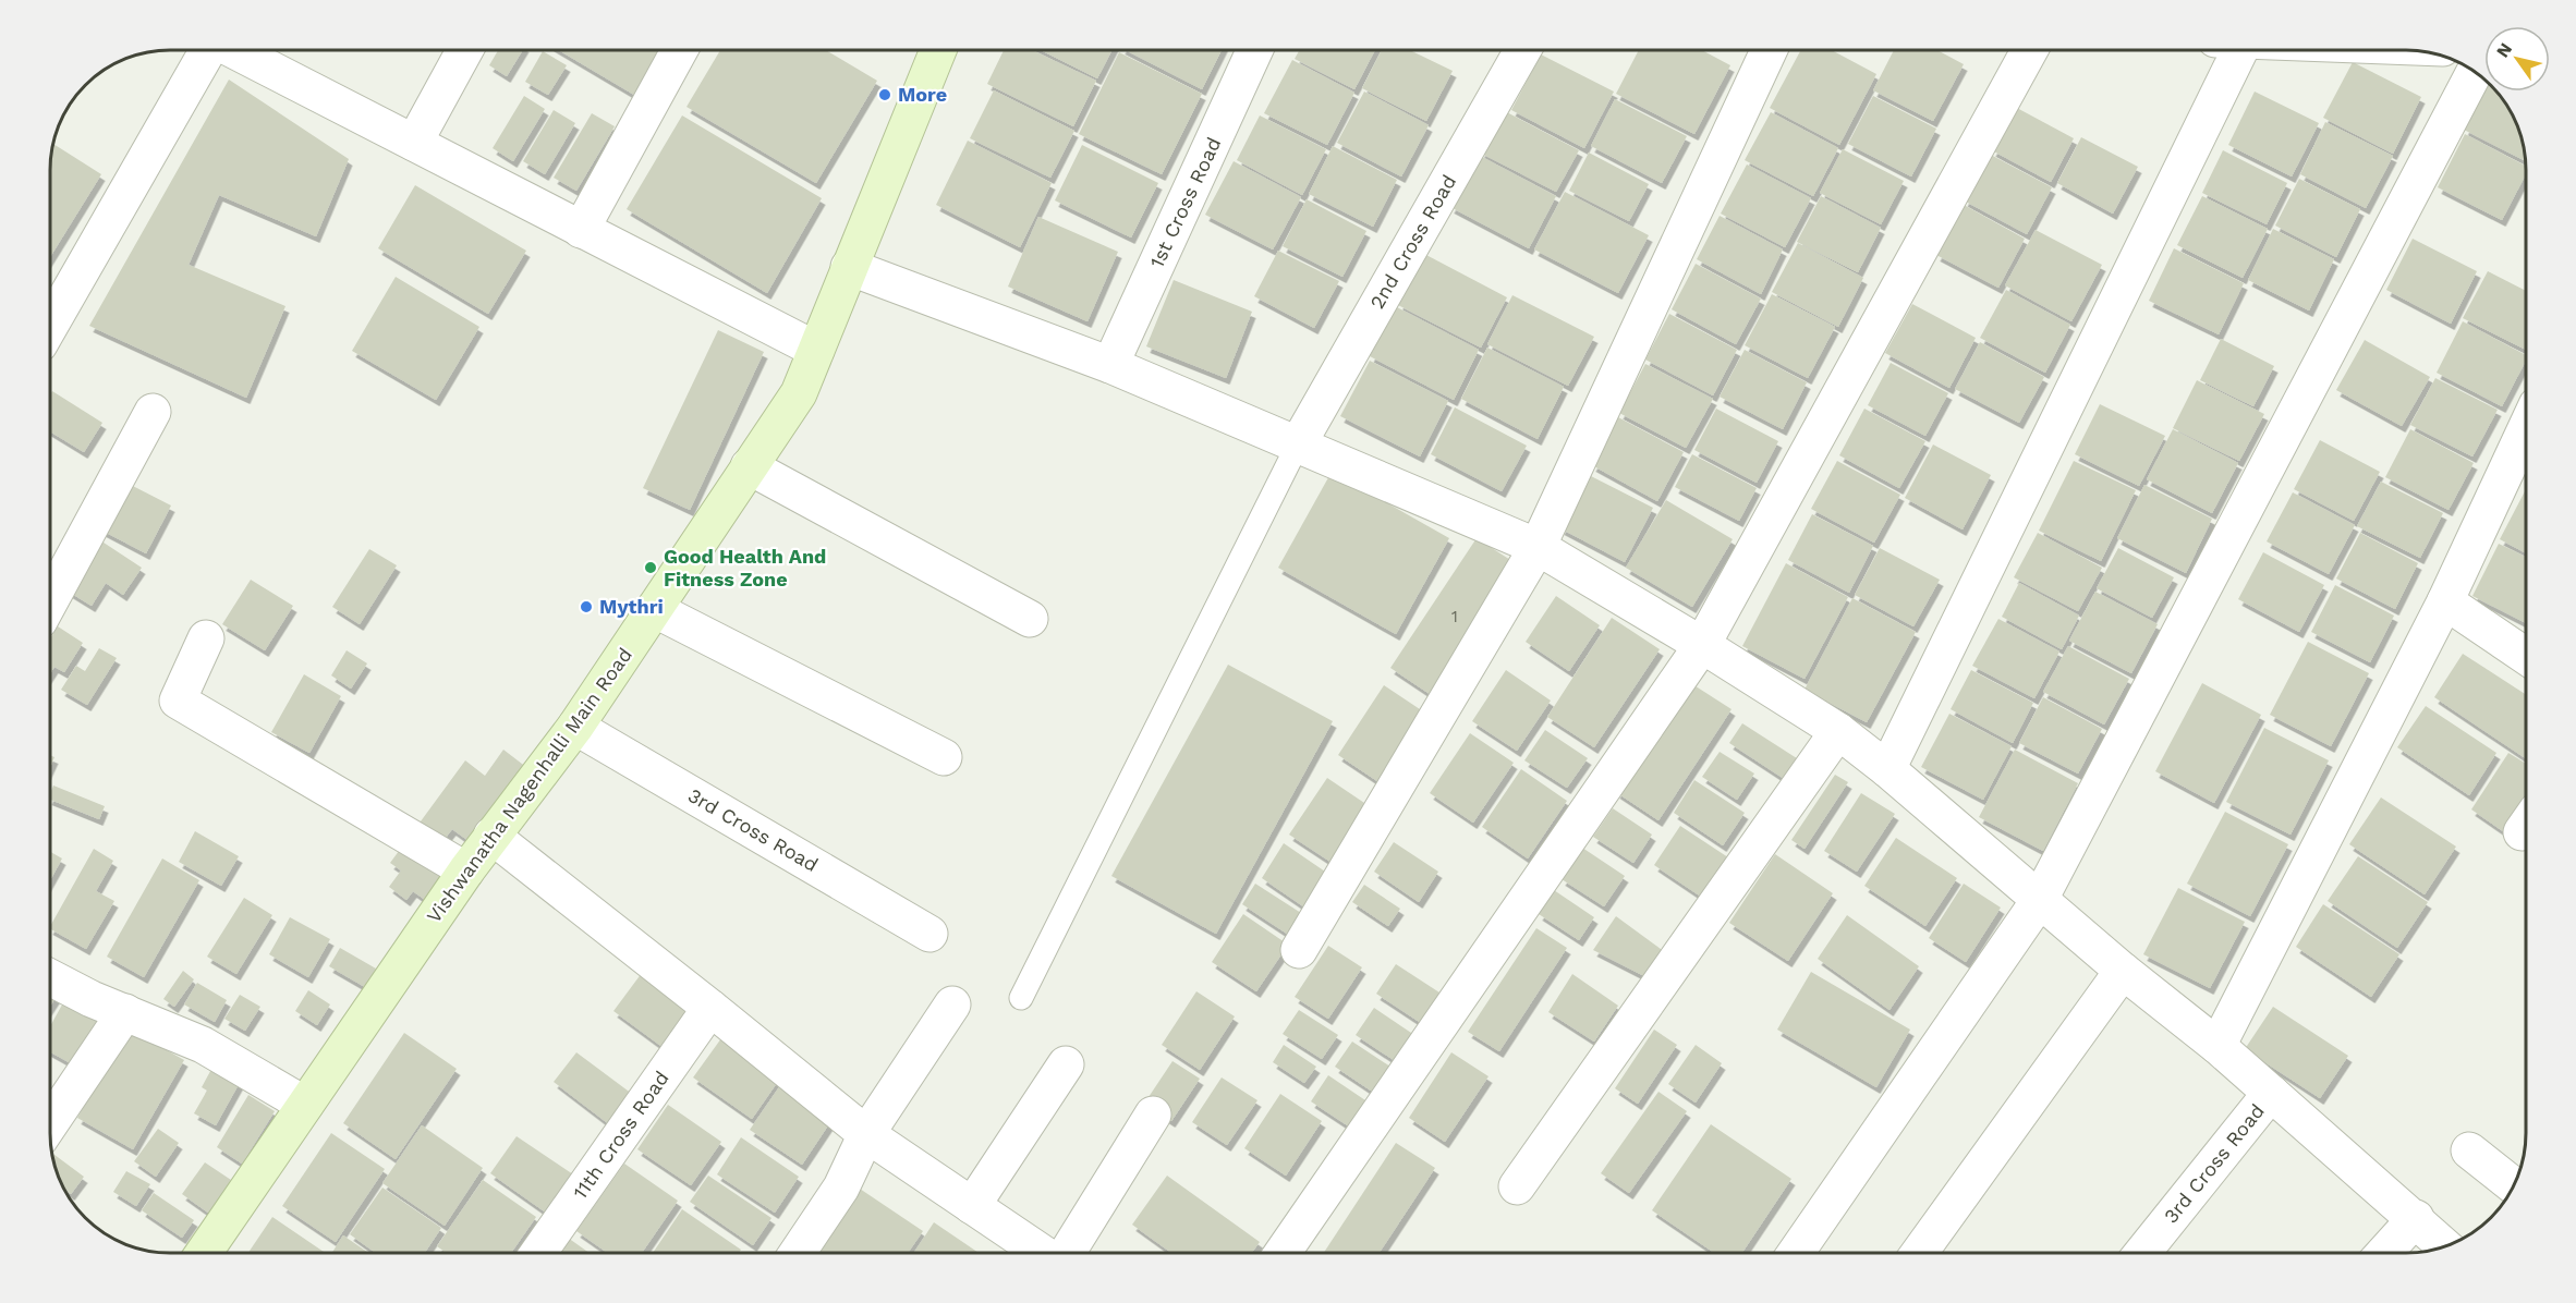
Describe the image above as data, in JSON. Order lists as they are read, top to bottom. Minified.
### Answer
{"streets":{"street":["1st Cross Road","2nd Cross Road","Vishwanatha Nagenhalli Main Road","3rd Cross Road","11th Cross Road"]},"crossings":[["Vishwanatha Nagenhalli Main Road","3rd Cross Road"]],"places":["More","Good Health And Fitness Zone","Mythri"],"house_numbers":["1"],"north":"top left"}
